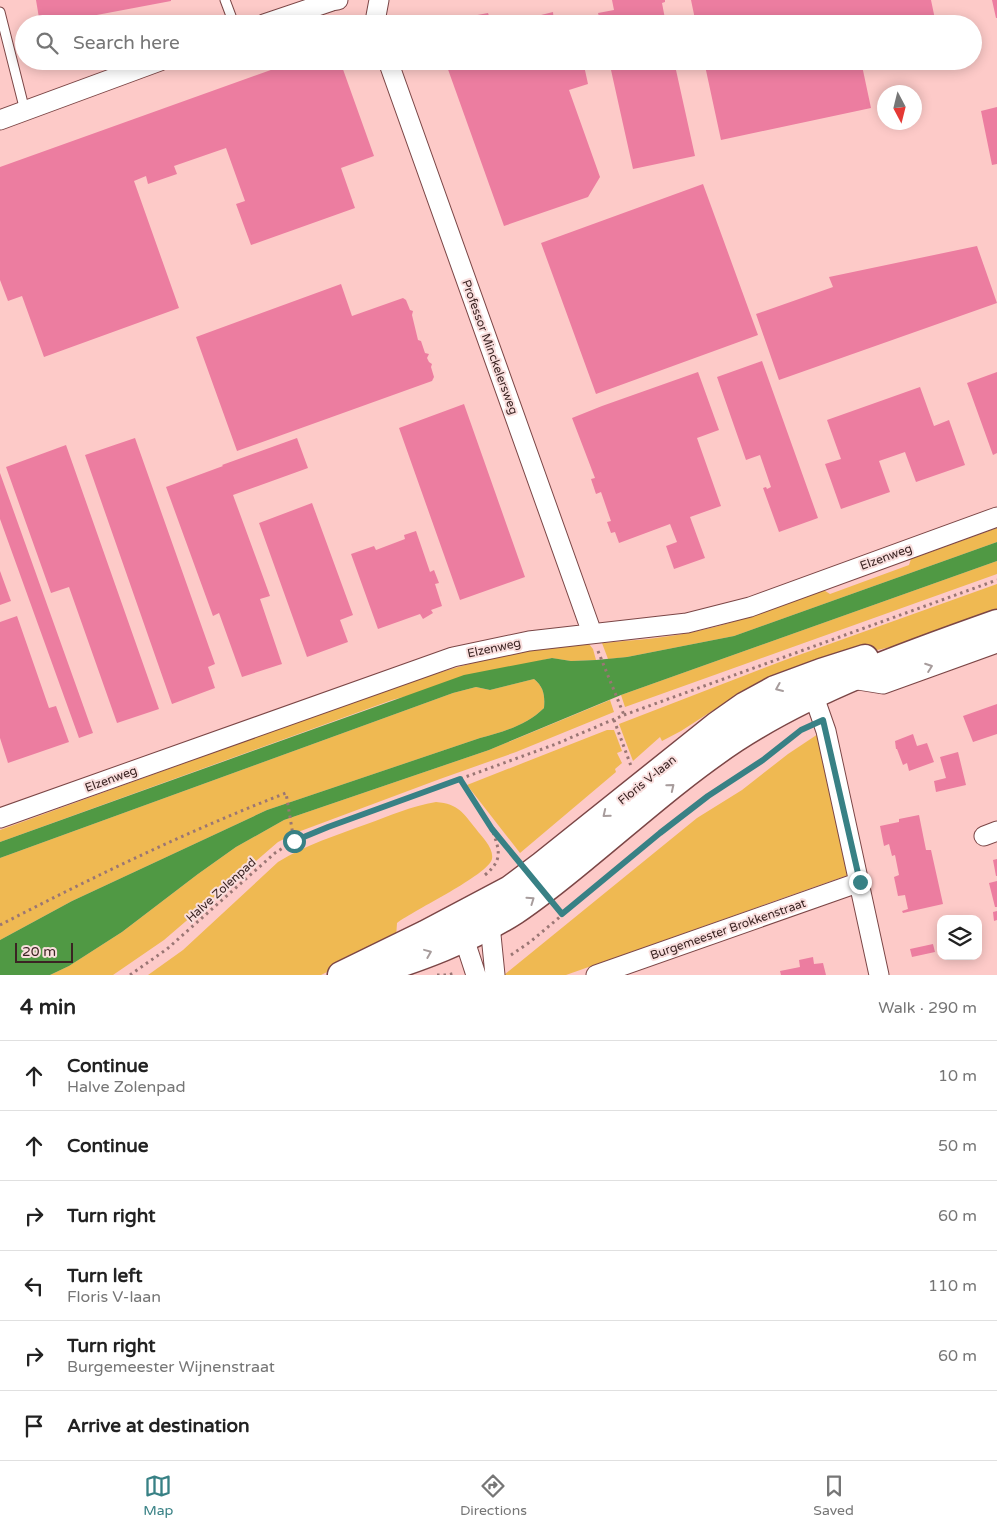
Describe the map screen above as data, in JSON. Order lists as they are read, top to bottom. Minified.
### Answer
{"streets":{"street":["Professor Minckelersweg","Elzenweg","Floris V-laan","Burgemeester Brokkenstraat"],"path":["Halve Zolenpad"]},"crossings":[["Professor Minckelersweg","Elzenweg"]],"scale_bar":"20 m","north":"bottom","page":{"search":"Search here","scale":"20 m","heading":["4 min","Walk · 290 m"],"list":[["Continue","Halve Zolenpad","10 m"],["Continue","50 m"],["Turn right","60 m"],["Turn left","Floris V-laan","110 m"],["Turn right","Burgemeester Wijnenstraat","60 m"],"Arrive at destination"],"nav":["Map","Directions","Saved"]}}
